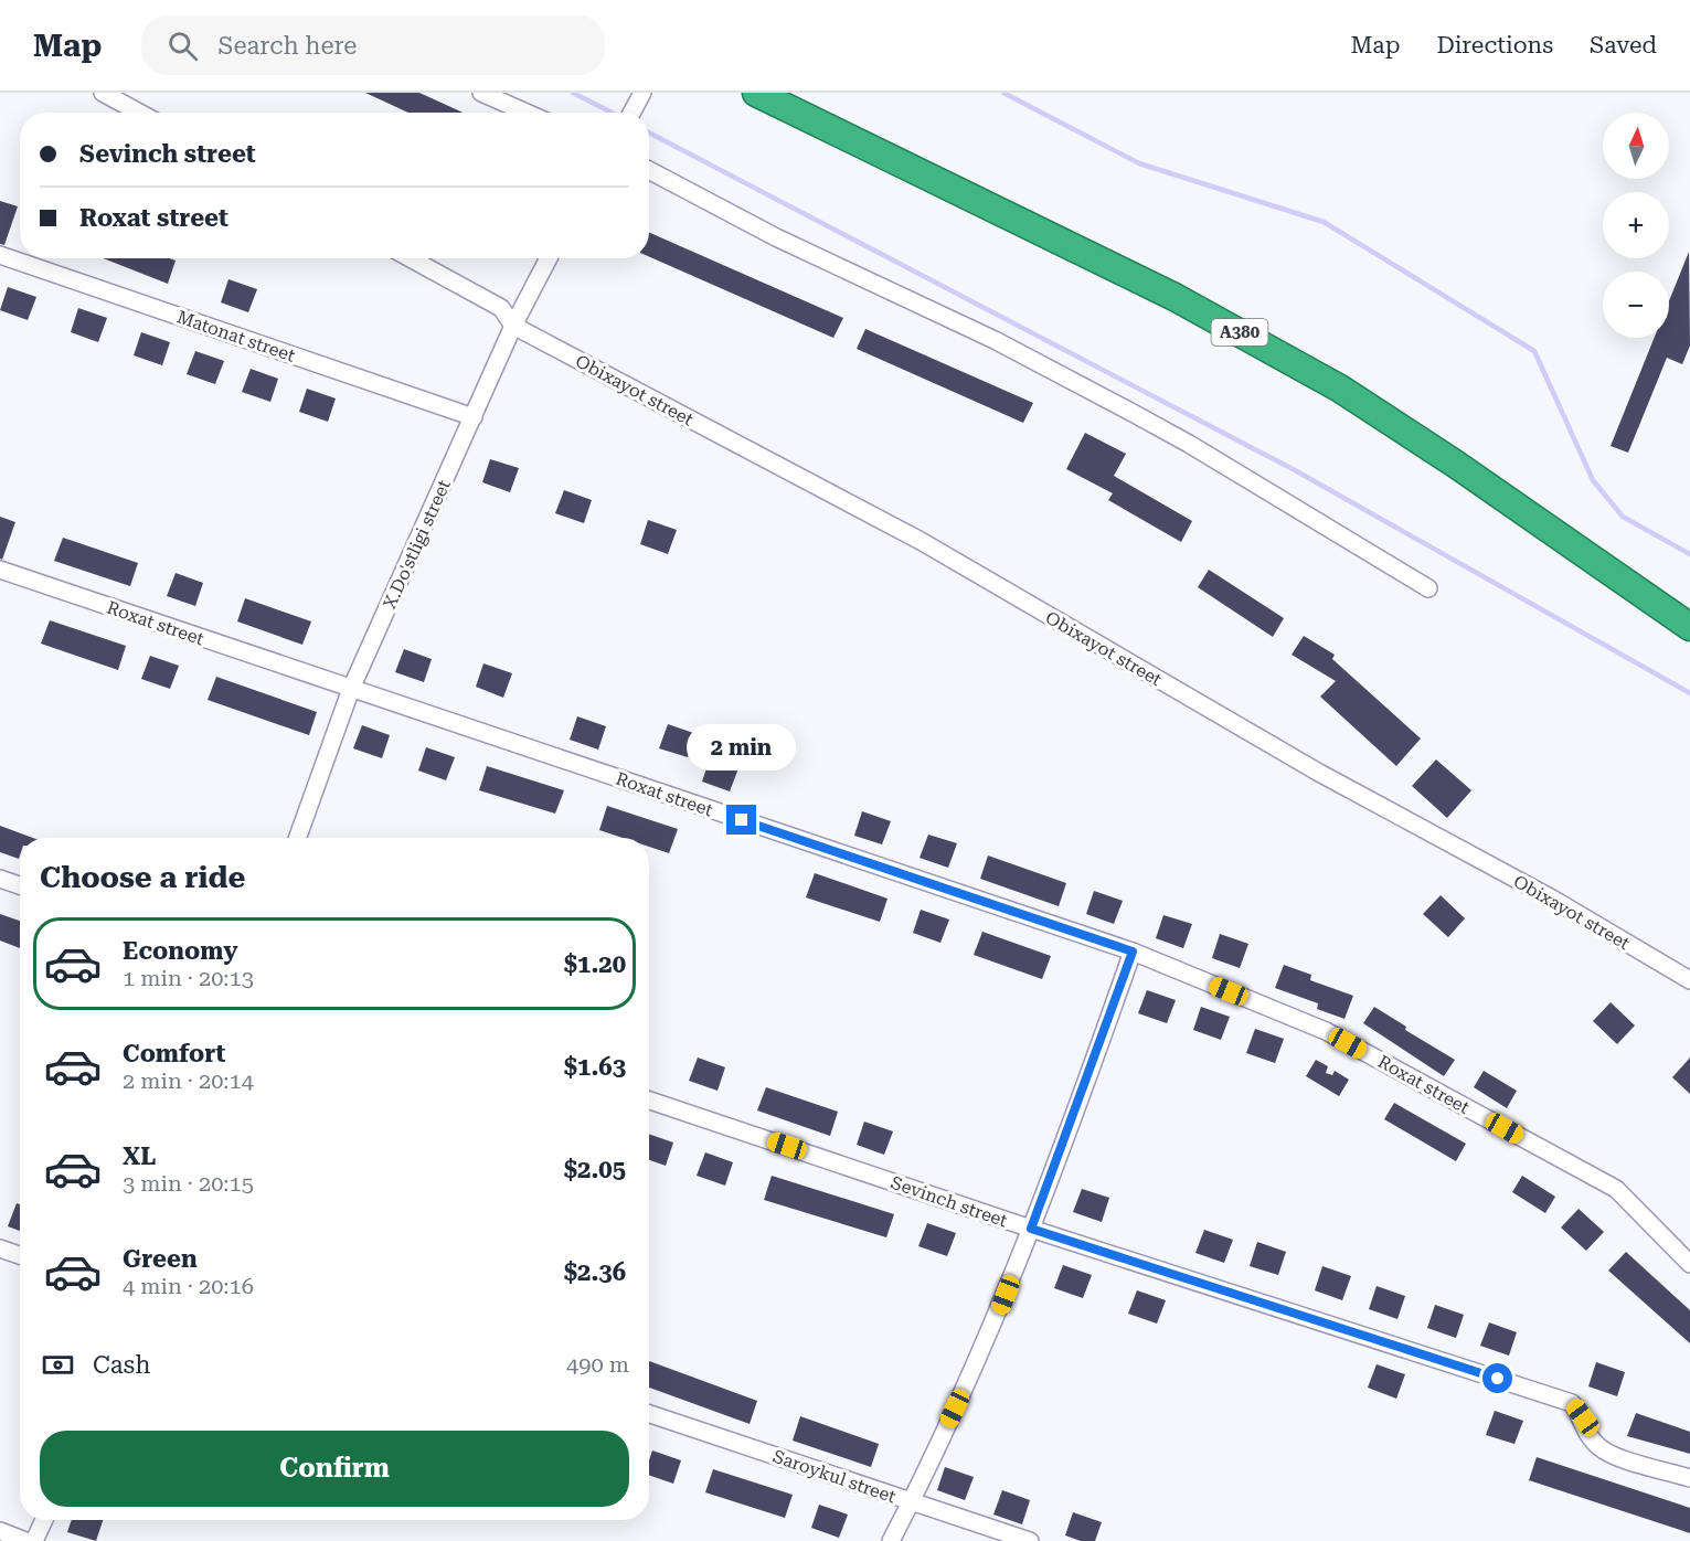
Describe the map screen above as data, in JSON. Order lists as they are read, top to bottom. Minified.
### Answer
{"streets":{"highway":["A380"],"street":["Matonat street","Obixayot street","X.Do'stligi street","Roxat street","Sevinch street","Saroykul street"]},"crossings":[["Matonat street","X.Do'stligi street"],["Obixayot street","X.Do'stligi street"],["X.Do'stligi street","Roxat street"]],"north":"top","page":{"header":"Map","search":"Search here","nav":["Map","Directions","Saved"],"map_buttons":["+","−"],"banner":["Sevinch street","Roxat street"],"bubble":"2 min","heading":"Choose a ride","list":[{"name":"Economy","note":"1 min · 20:13","value":"$1.20"},{"name":"Comfort","note":"2 min · 20:14","value":"$1.63"},{"name":"XL","note":"3 min · 20:15","value":"$2.05"},{"name":"Green","note":"4 min · 20:16","value":"$2.36"}],"pay":["Cash","490 m"],"buttons":"Confirm"}}
